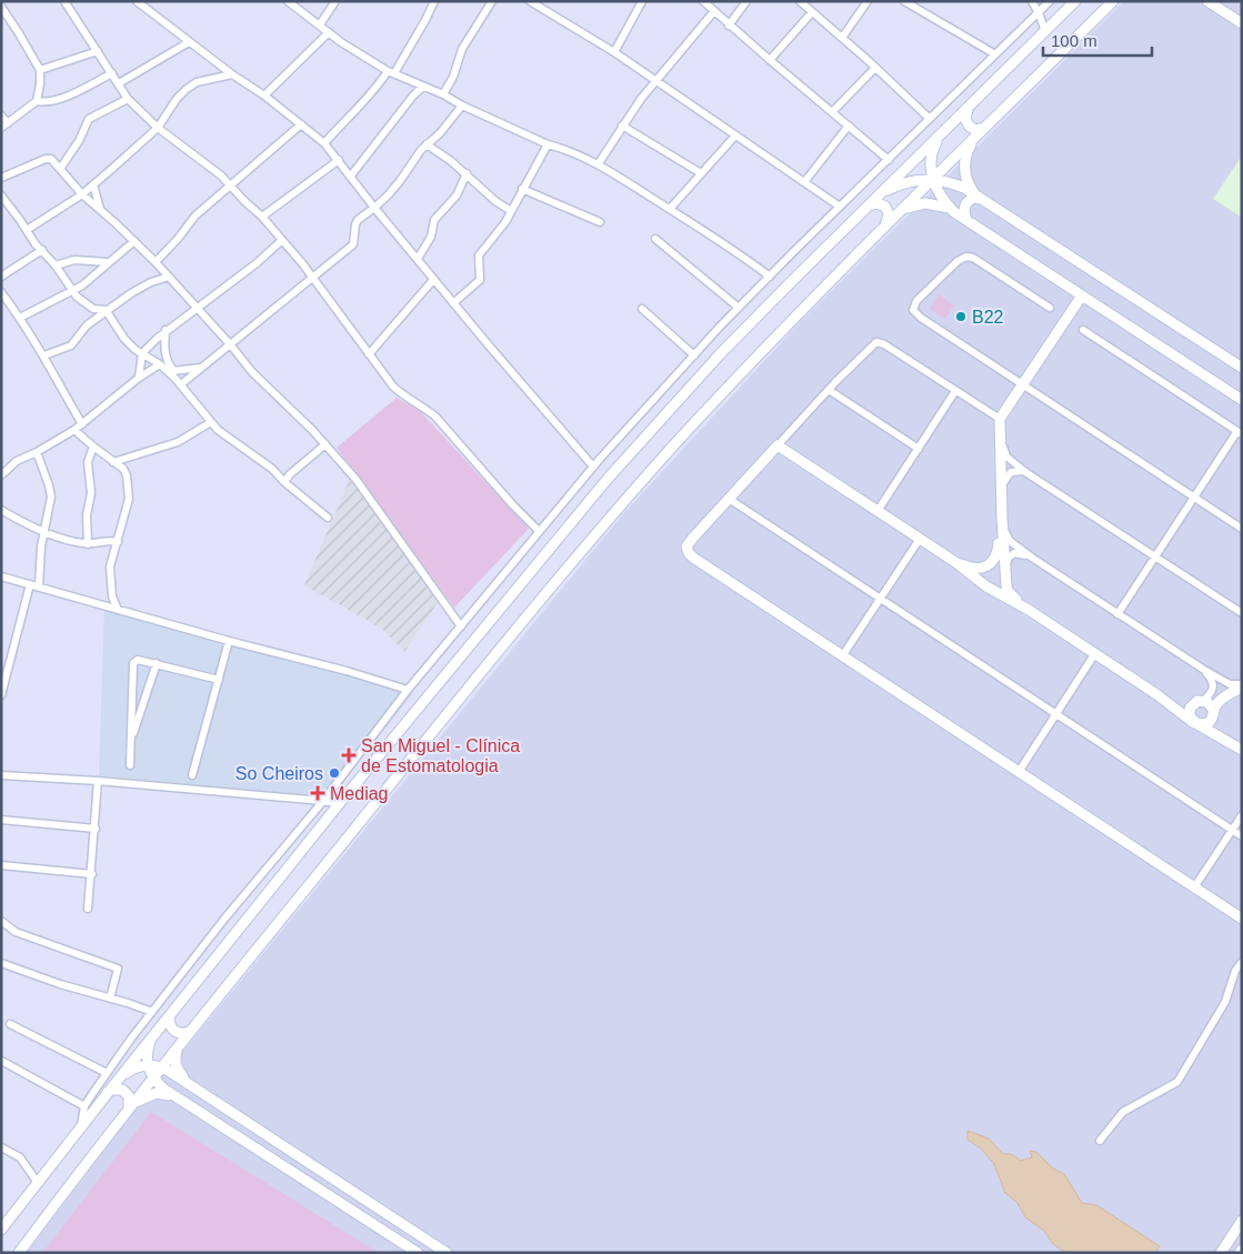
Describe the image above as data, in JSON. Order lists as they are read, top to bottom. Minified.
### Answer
{"places":{"other":["B22","So Cheiros"],"health":["San Miguel - Clínica de Estomatologia","Mediag"]},"scale_bar":"100 m"}
